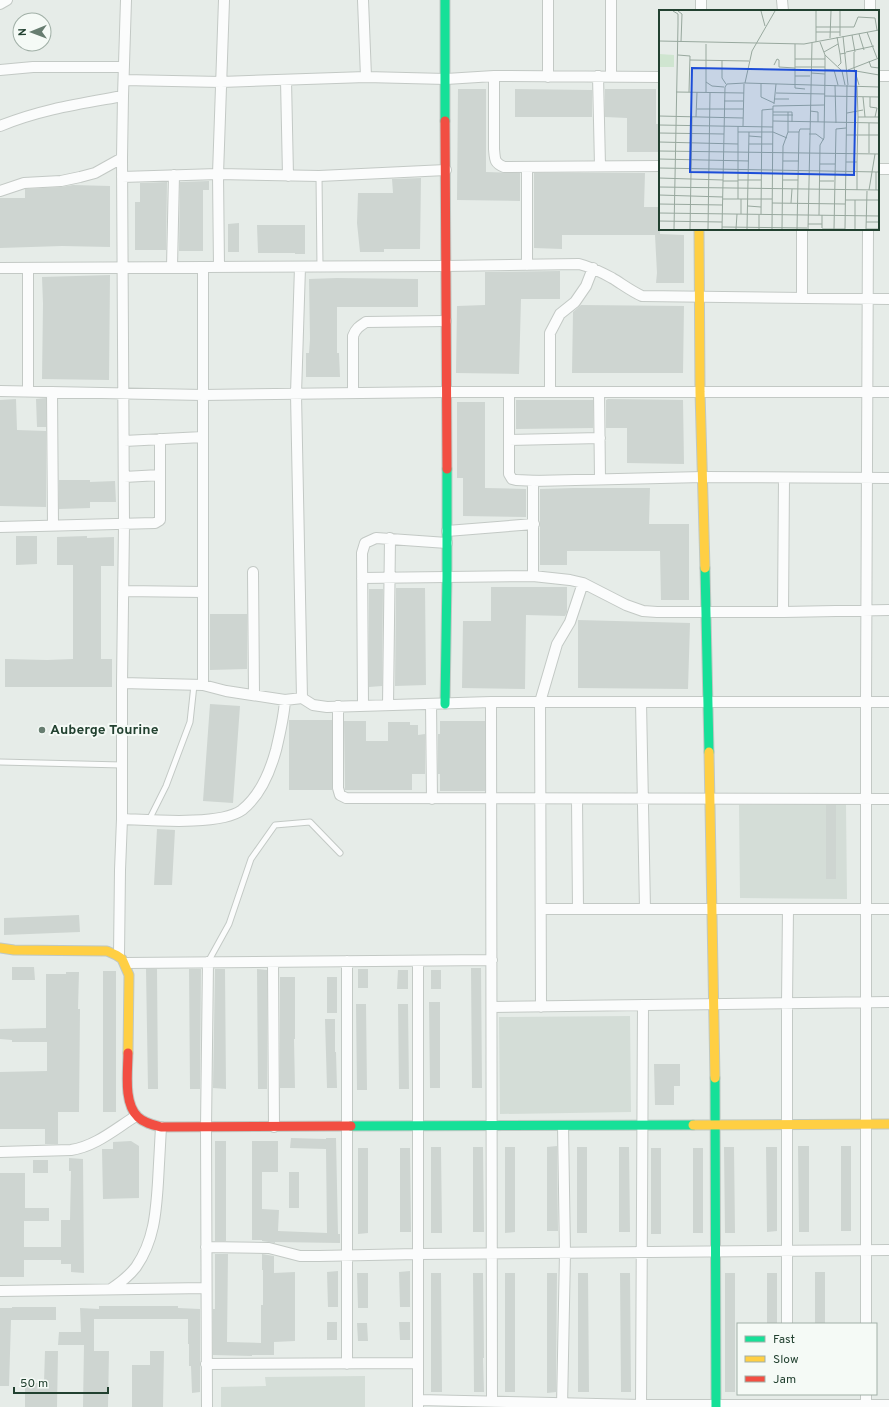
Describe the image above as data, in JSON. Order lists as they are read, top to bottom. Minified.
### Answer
{"places":["Auberge Tourine"],"legend":["Fast","Slow","Jam"],"scale_bar":"50 m","north":"left"}
